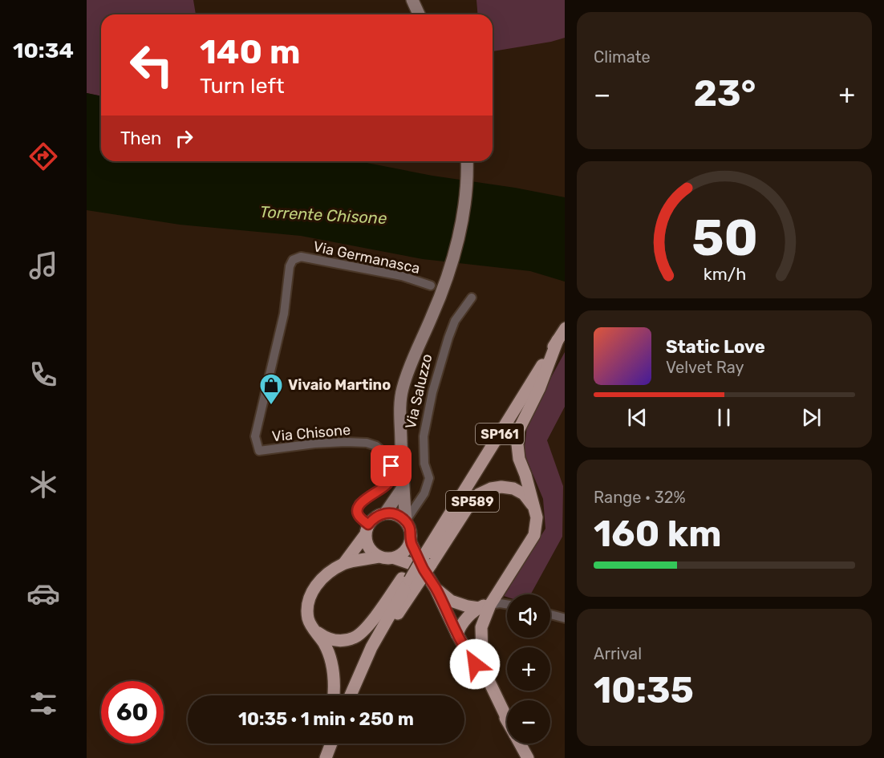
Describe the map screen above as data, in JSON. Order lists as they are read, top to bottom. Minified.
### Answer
{"streets":{"main road":["SP161","SP589"],"street":["Via Germanasca","Via Saluzzo","Via Chisone"]},"crossings":[["Via Germanasca","Via Chisone"],["Via Saluzzo","Via Chisone"],["SP161","SP589"]],"water":["Torrente Chisone"],"places":{"shop":["Vivaio Martino"]},"page":{"tabs":"10:34","tile":["Climate",["Range · 32%","160 km"],["Arrival","10:35"]],"turn":["140 m","Turn left"],"heat":["−","23°","+"],"then":"Then","song":["Static Love","Velvet Ray"],"map_buttons":["+","−"],"limit":"60","trip":"10:35 · 1 min · 250 m","gauge":["50","km/h"]}}
